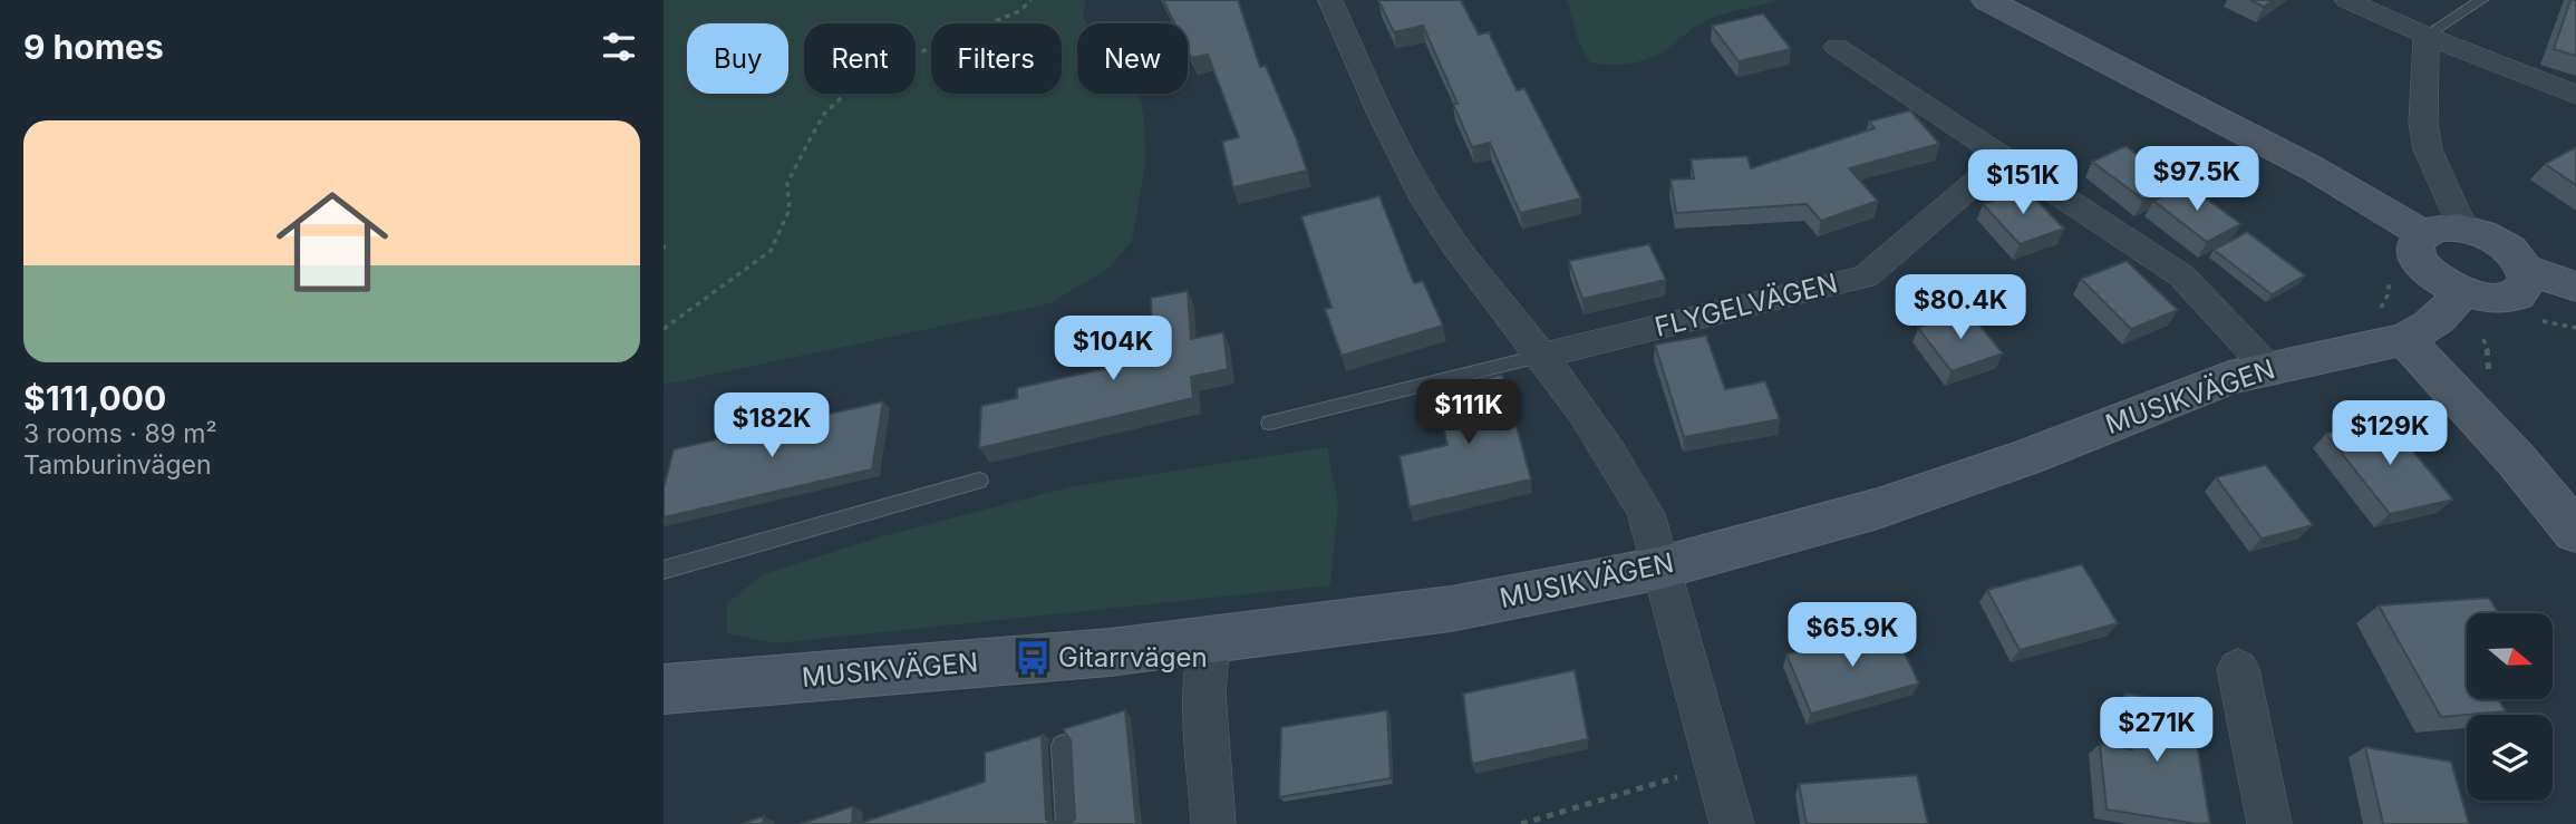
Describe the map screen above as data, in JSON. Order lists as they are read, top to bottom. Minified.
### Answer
{"streets":{"street":["FLYGELVÄGEN","MUSIKVÄGEN"]},"places":{"bus stop":["Gitarrvägen"]},"north":"right","page":{"heading":"9 homes","chip":["Buy","Rent","Filters","New"],"list":[{"name":"$111,000","note":"3 rooms · 89 m² · Tamburinvägen"}],"price":["$97.5K","$151K","$80.4K","$104K","$111K","$182K","$129K","$65.9K","$271K"]}}
